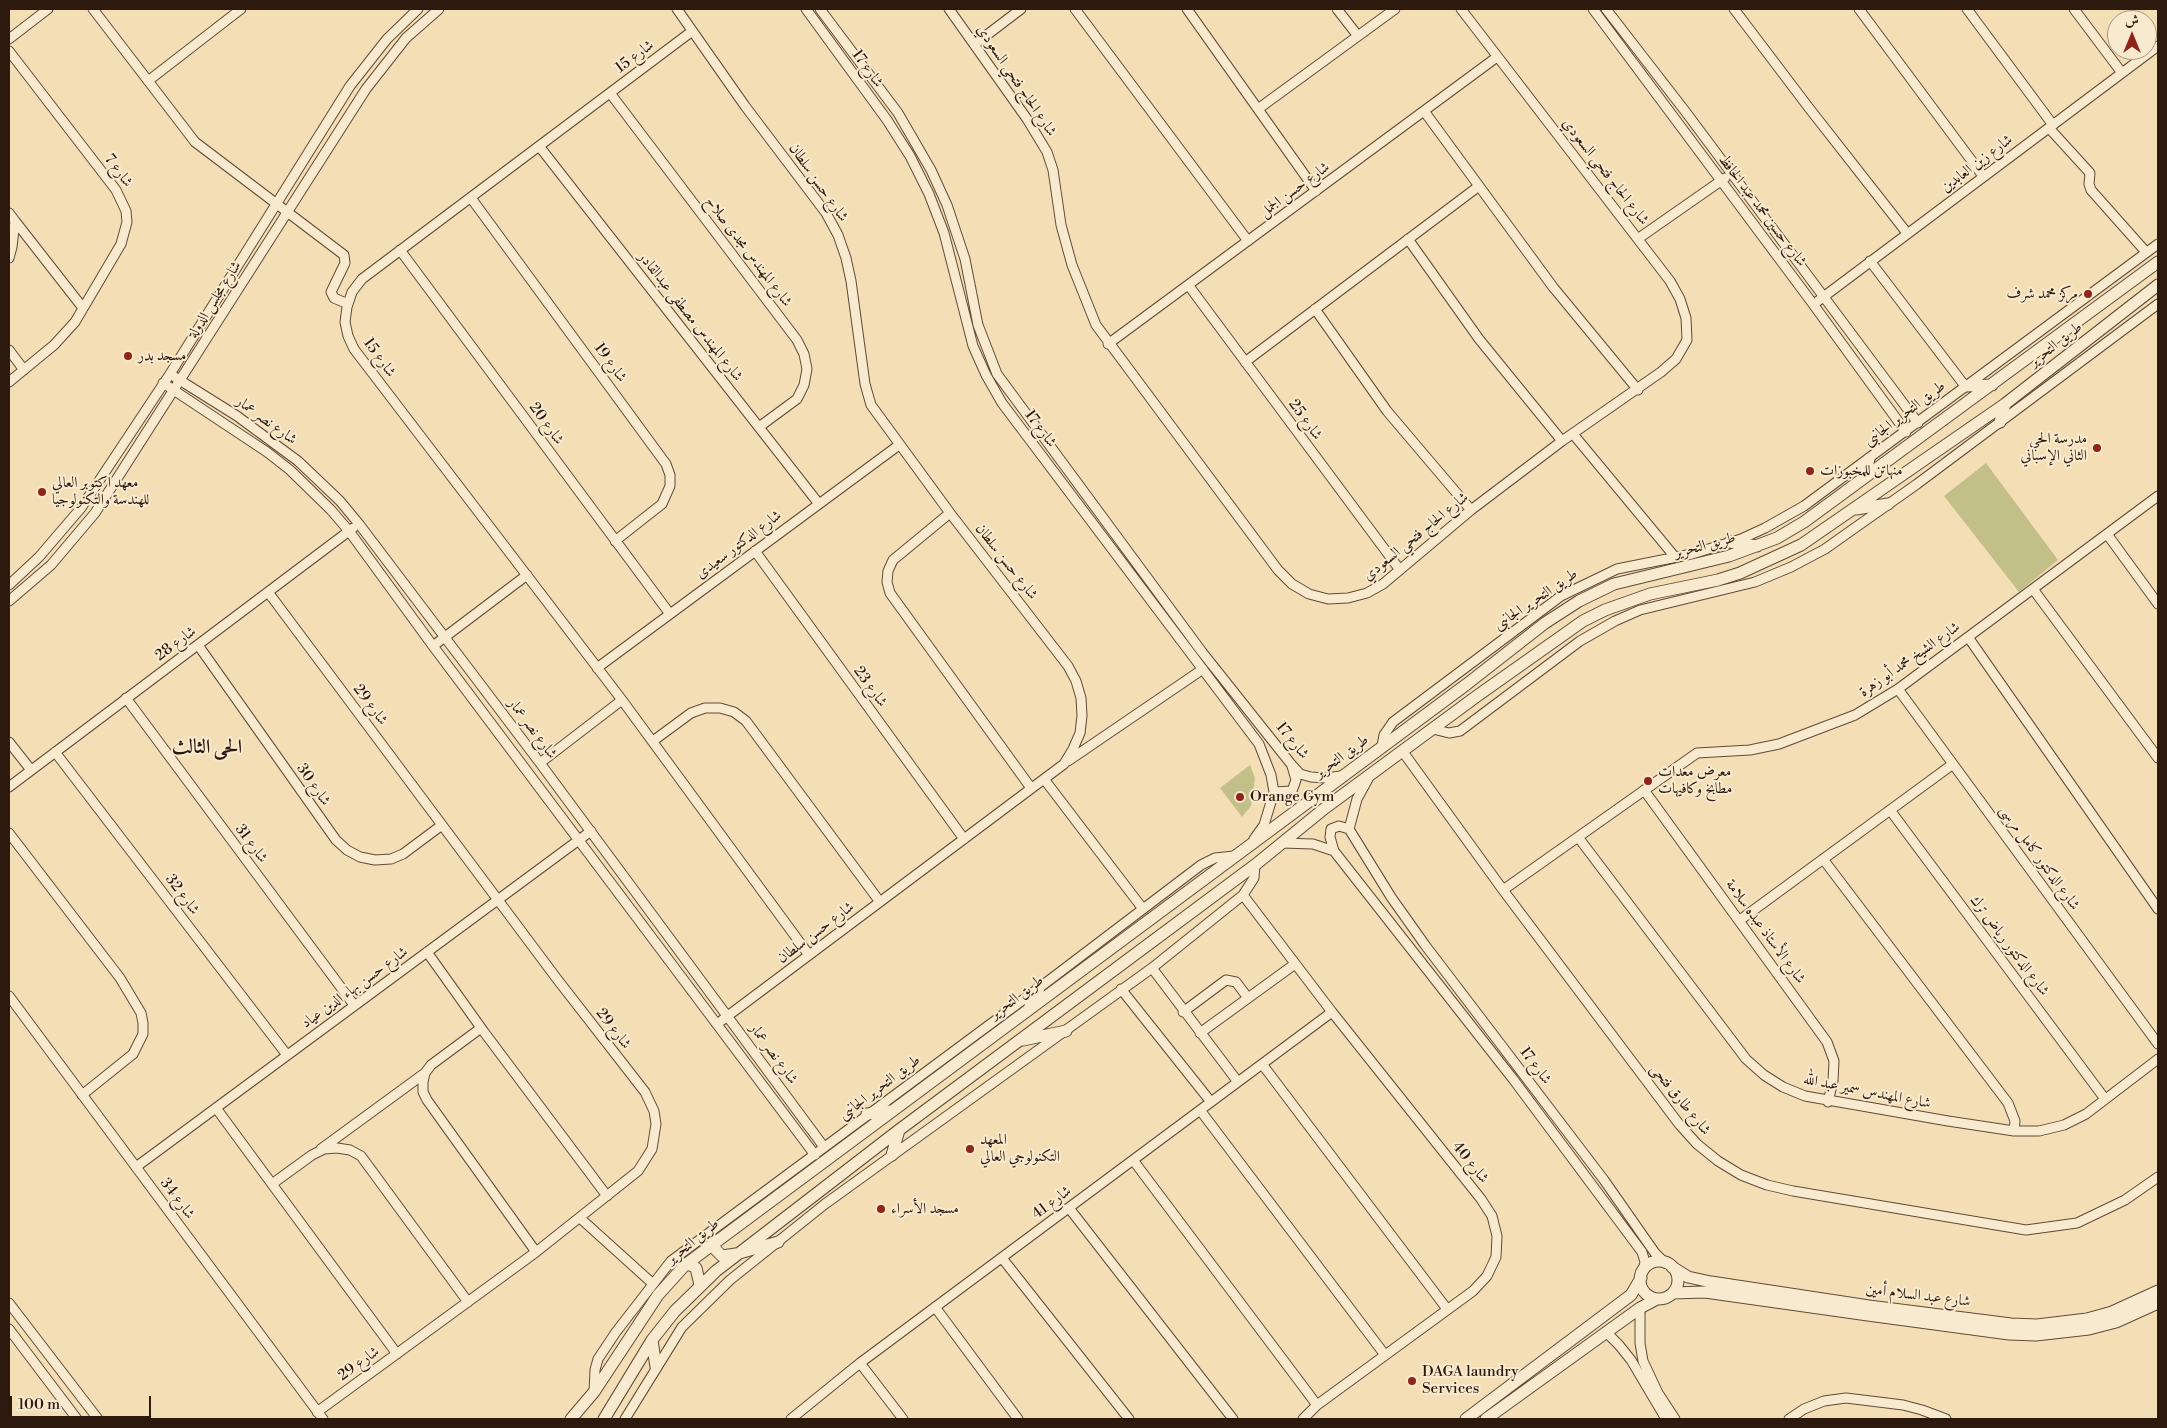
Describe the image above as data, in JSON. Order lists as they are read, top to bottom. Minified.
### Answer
{"streets":{"street":["شارع 15","شارع 17","شارع الحاج فتحي السعودي","شارع زين العابدين","شارع 7","شارع حسن سلطان","شارع حسن الجمل","شارع حسين محمد عبد الحافظ","شارع المهندس مجدى صلاح","شارع مجلس الدولة","شارع المهندس مصطفى عبدالقادر","طريق التحرير","شارع 19","طريق التحرير الجانبى","شارع 25","شارع نصر عمار","شارع 20","شارع الدكتور سعيدى","شارع 28","شارع الشيخ محمد أبو زهرة","شارع 23","شارع 29","شارع 30","شارع 31","شارع الدكتور كامل مرسى","شارع 32","شارع الأستاذ عبده سلامة","شارع الدكتور رياض ترك","شارع حسن بهاء الدين عياد","شارع المهندس سمير عبد الله","شارع طارق فتحى","شارع 40","شارع 34","شارع 41","شارع عبد السلام أمين"]},"crossings":[["شارع 15","شارع حسن سلطان"],["شارع 15","شارع المهندس مجدى صلاح"],["شارع 15","شارع المهندس مصطفى عبدالقادر"],["شارع 15","شارع 19"],["شارع 15","شارع 20"],["شارع 15","شارع الدكتور سعيدى"],["شارع 17","طريق التحرير"],["شارع 17","شارع عبد السلام أمين"],["شارع الحاج فتحي السعودي","شارع حسن الجمل"],["شارع الحاج فتحي السعودي","شارع 25"],["شارع زين العابدين","شارع حسين محمد عبد الحافظ"],["شارع حسن سلطان","شارع نصر عمار"],["شارع حسن سلطان","شارع الدكتور سعيدى"],["شارع حسن سلطان","شارع 23"],["شارع حسن الجمل","شارع 25"],["شارع حسين محمد عبد الحافظ","طريق التحرير الجانبى"],["شارع المهندس مجدى صلاح","شارع المهندس مصطفى عبدالقادر"],["شارع مجلس الدولة","شارع نصر عمار"],["شارع المهندس مصطفى عبدالقادر","شارع الدكتور سعيدى"],["طريق التحرير","طريق التحرير الجانبى"],["طريق التحرير","شارع طارق فتحى"],["شارع 19","شارع 20"],["طريق التحرير الجانبى","شارع نصر عمار"],["شارع نصر عمار","شارع 28"],["شارع نصر عمار","شارع حسن بهاء الدين عياد"],["شارع 20","شارع الدكتور سعيدى"],["شارع الدكتور سعيدى","شارع 23"],["شارع 28","شارع 29"],["شارع 28","شارع 30"],["شارع 28","شارع 31"],["شارع 28","شارع 32"],["شارع الشيخ محمد أبو زهرة","شارع الدكتور كامل مرسى"],["شارع الشيخ محمد أبو زهرة","شارع الأستاذ عبده سلامة"],["شارع الشيخ محمد أبو زهرة","شارع المهندس سمير عبد الله"],["شارع الشيخ محمد أبو زهرة","شارع طارق فتحى"],["شارع 29","شارع 30"],["شارع 29","شارع حسن بهاء الدين عياد"],["شارع 29","شارع 34"],["شارع 31","شارع حسن بهاء الدين عياد"],["شارع 32","شارع حسن بهاء الدين عياد"],["شارع الأستاذ عبده سلامة","شارع المهندس سمير عبد الله"],["شارع الدكتور رياض ترك","شارع المهندس سمير عبد الله"],["شارع حسن بهاء الدين عياد","شارع 34"],["شارع 40","شارع 41"]],"districts":["الحى الثالث"],"places":["مركز محمد شرف","مسجد بدر","مدرسة الحي الثاني الإسباني","منهاتن للمخبوزات","معهد اكتوبر العالي للهندسة والتكنولوجيا","معرض معدات مطابخ وكافيهات","Orange Gym","المعهد التكنولوجي العالي","مسجد الأسراء","DAGA laundry Services"],"scale_bar":"100 m","north":"top"}
